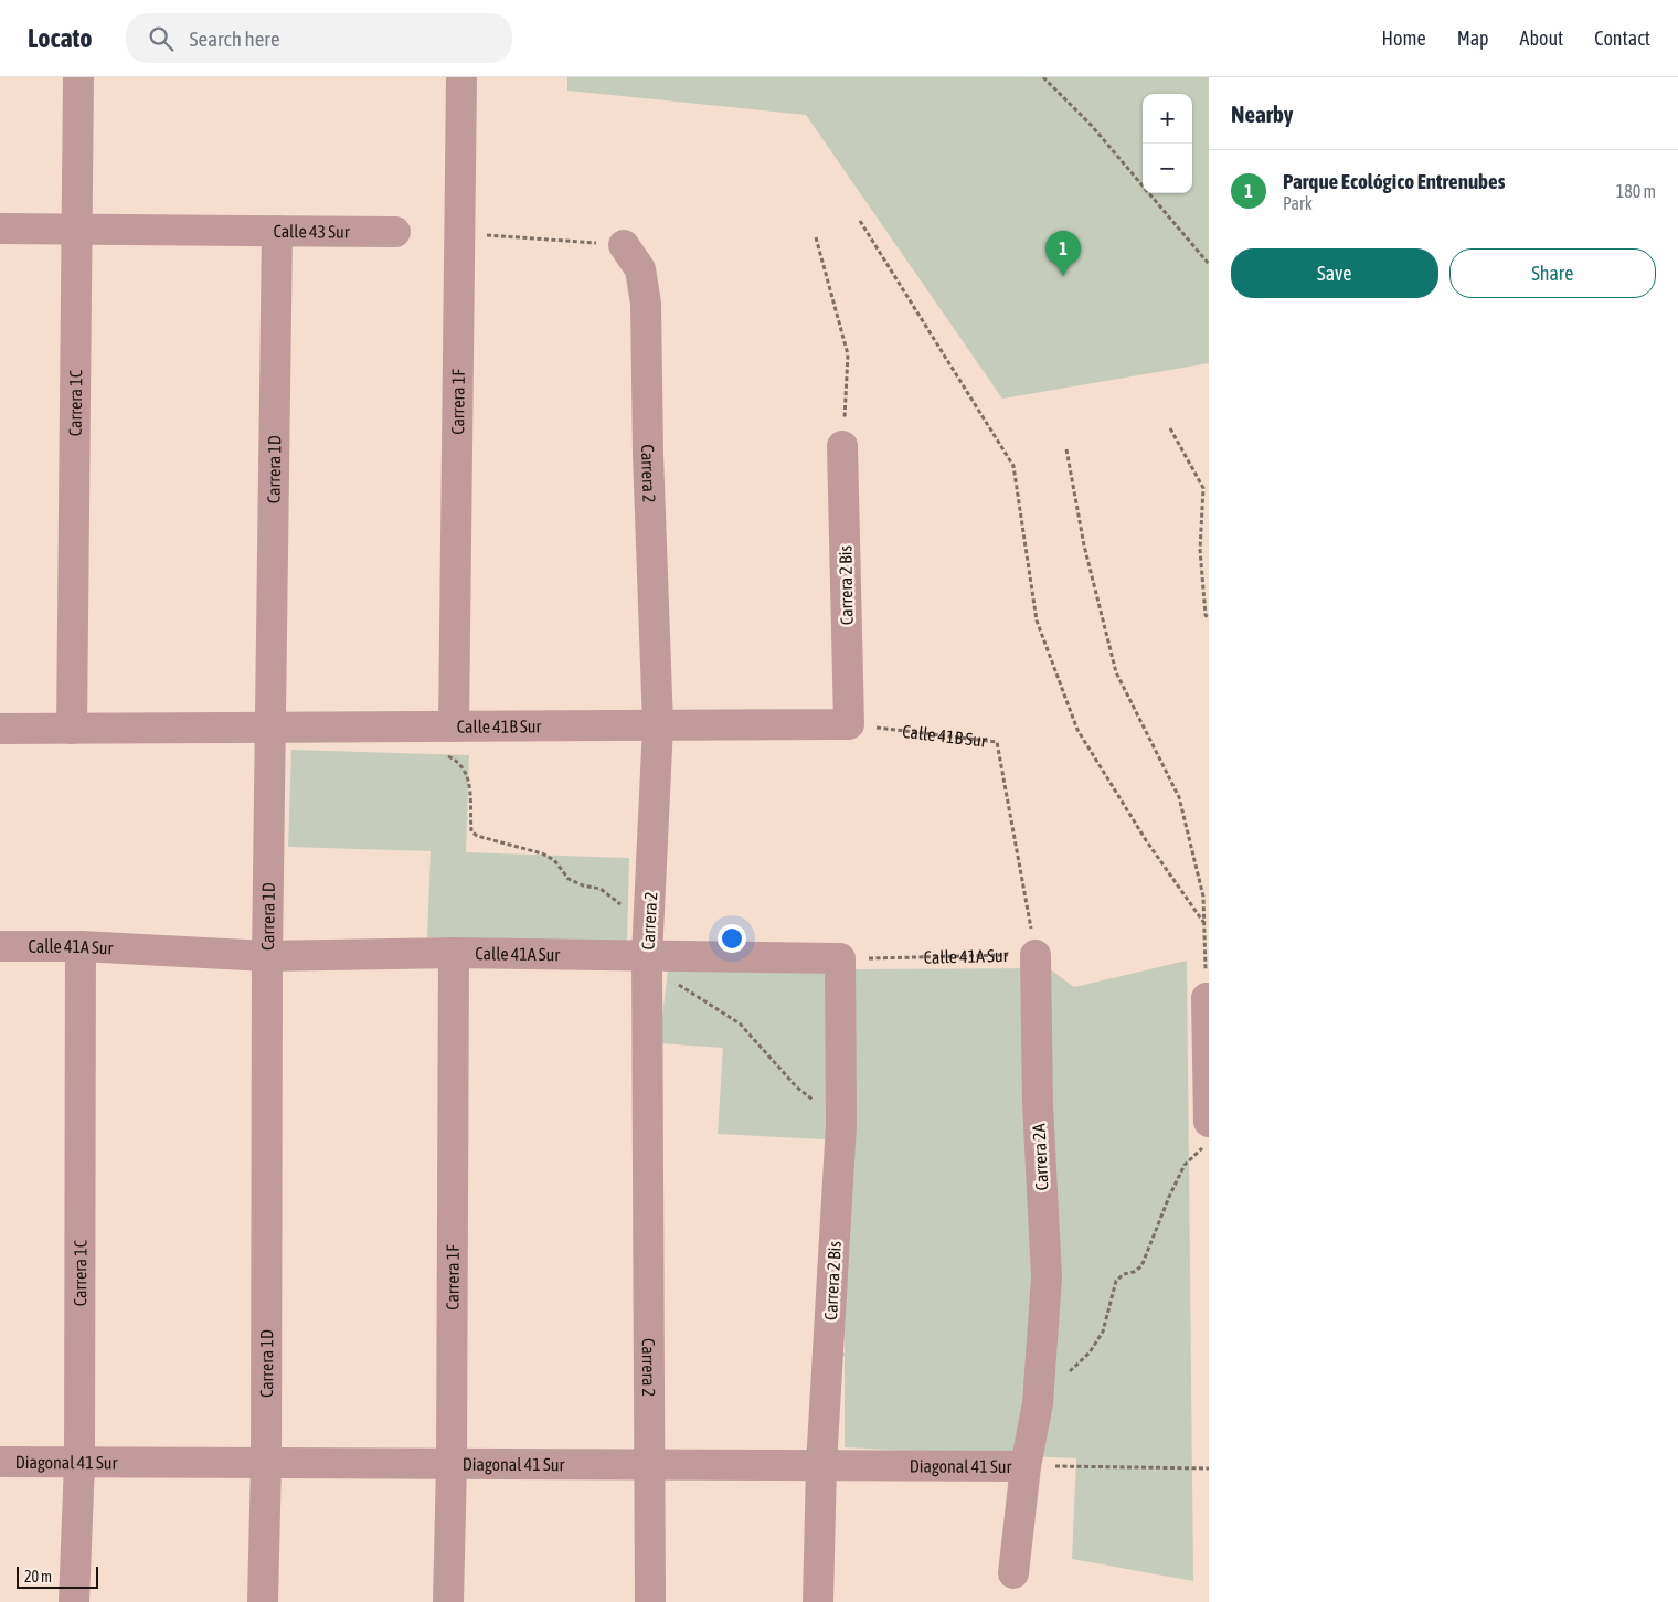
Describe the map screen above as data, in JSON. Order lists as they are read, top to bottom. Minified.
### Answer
{"streets":{"street":["Calle 43 Sur","Carrera 1F","Carrera 1C","Carrera 1D","Carrera 2","Carrera 2 Bis","Calle 41B Sur","Calle 41A Sur","Carrera 2A","Diagonal 41 Sur"]},"crossings":[["Calle 43 Sur","Carrera 1C"],["Calle 43 Sur","Carrera 1D"],["Carrera 1F","Calle 41B Sur"],["Carrera 1F","Calle 41A Sur"],["Carrera 1F","Diagonal 41 Sur"],["Carrera 1C","Calle 41B Sur"],["Carrera 1C","Calle 41A Sur"],["Carrera 1C","Diagonal 41 Sur"],["Carrera 1D","Calle 41B Sur"],["Carrera 1D","Calle 41A Sur"],["Carrera 1D","Diagonal 41 Sur"],["Carrera 2","Calle 41B Sur"],["Carrera 2","Calle 41A Sur"],["Carrera 2","Diagonal 41 Sur"],["Carrera 2 Bis","Calle 41B Sur"],["Carrera 2 Bis","Calle 41A Sur"],["Carrera 2 Bis","Diagonal 41 Sur"],["Calle 41B Sur","Calle 41A Sur"],["Calle 41B Sur","Carrera 2A"],["Calle 41A Sur","Carrera 2A"],["Carrera 2A","Diagonal 41 Sur"]],"scale_bar":"20 m","page":{"header":"Locato","search":"Search here","nav":["Home","Map","About","Contact"],"heading":"Nearby","map_buttons":["+","−"],"list":[{"mark":"1","name":"Parque Ecológico Entrenubes","note":"Park","value":"180 m"}],"pins":"1","buttons":["Save","Share"],"scale":"20 m"}}
